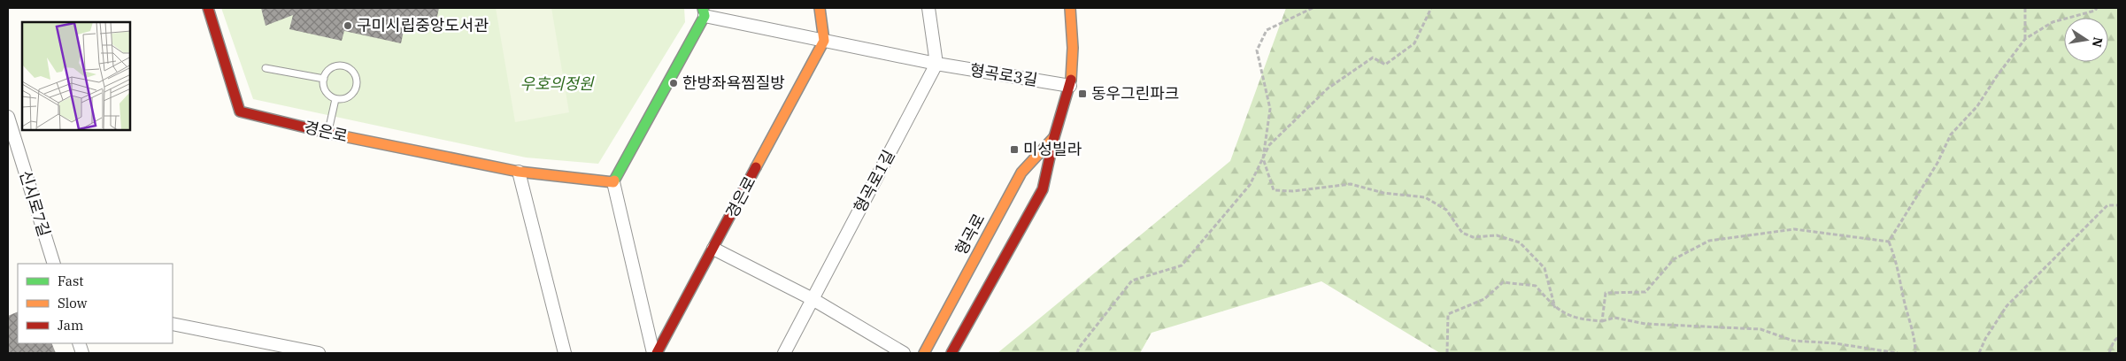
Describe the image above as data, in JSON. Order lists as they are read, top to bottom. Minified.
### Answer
{"streets":{"street":["형곡로3길","경은로","형곡로1길","신시로7길","형곡로"]},"crossings":[["형곡로3길","경은로"],["형곡로3길","형곡로1길"],["형곡로3길","형곡로"]],"parks":["우호의정원"],"places":{"other":["구미시립중앙도서관","한방좌욕찜질방"],"transit":["동우그린파크","미성빌라"]},"legend":["Fast","Slow","Jam"],"north":"right"}
